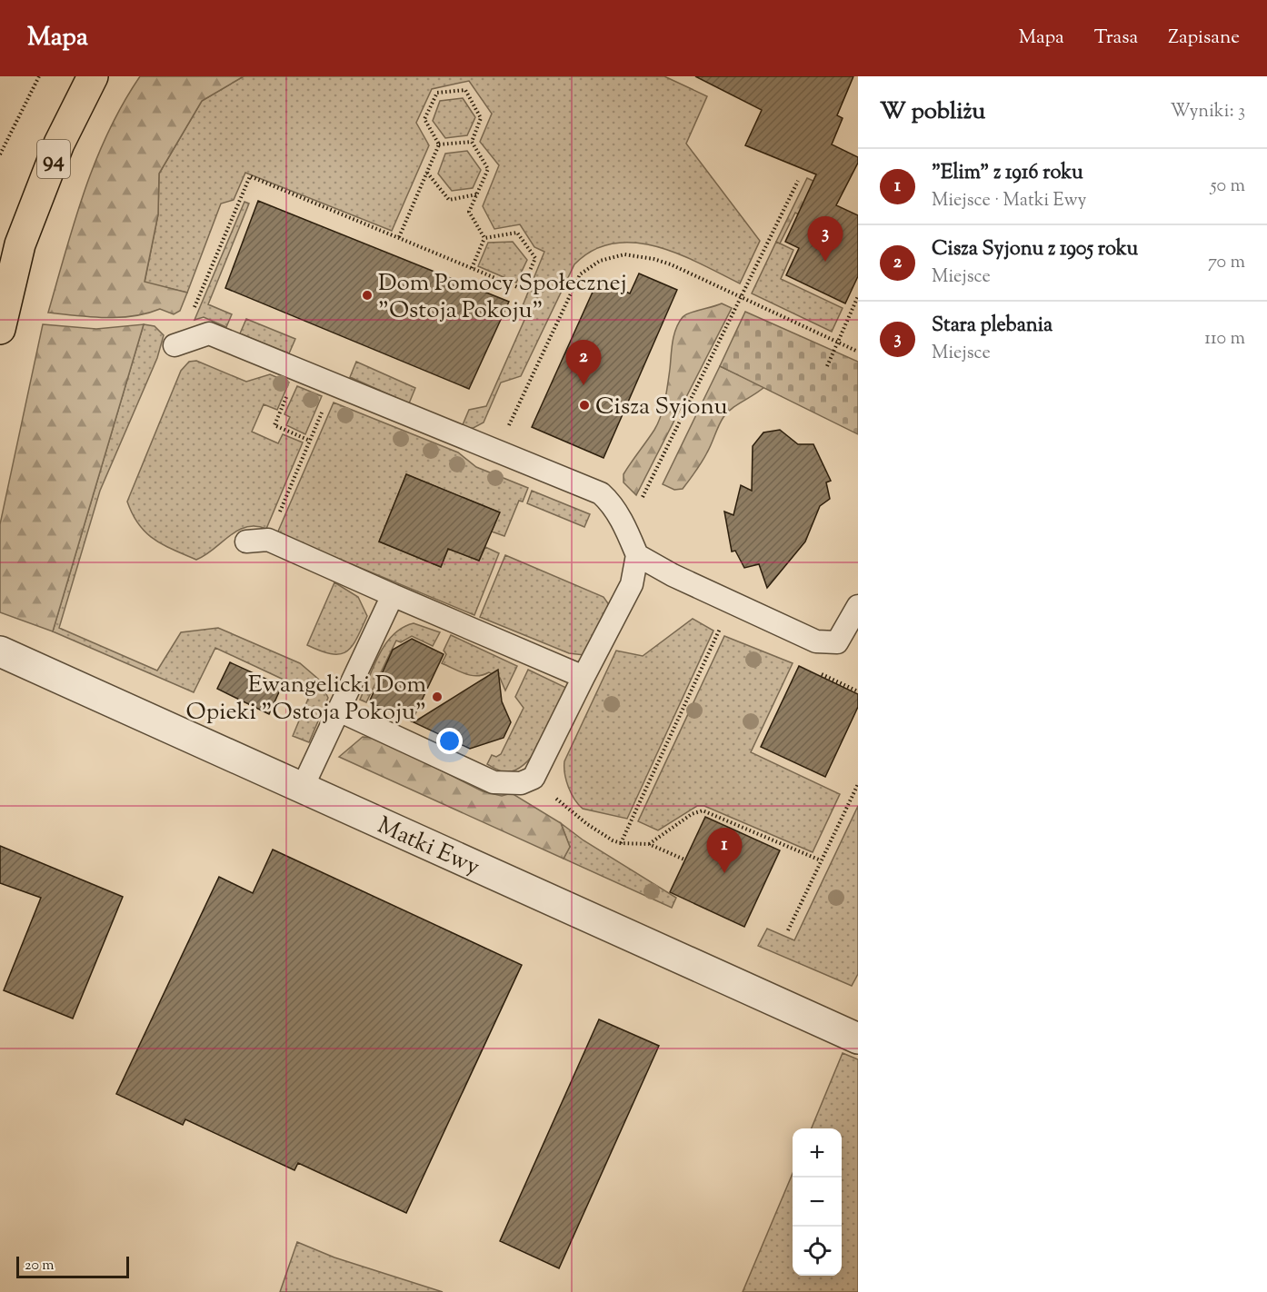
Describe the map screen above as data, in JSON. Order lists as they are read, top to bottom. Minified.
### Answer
{"streets":{"main road":["94"],"street":["Matki Ewy"]},"places":["Dom Pomocy Społecznej \"Ostoja Pokoju\"","Cisza Syjonu","Ewangelicki Dom Opieki \"Ostoja Pokoju\""],"scale_bar":"20 m","page":{"header":"Mapa","nav":["Mapa","Trasa","Zapisane"],"heading":["W pobliżu","Wyniki: 3"],"list":[{"mark":"1","name":"\"Elim\" z 1916 roku","note":"Miejsce · Matki Ewy","value":"50 m"},{"mark":"2","name":"Cisza Syjonu z 1905 roku","note":"Miejsce","value":"70 m"},{"mark":"3","name":"Stara plebania","note":"Miejsce","value":"110 m"}],"pins":["3","2","1"],"map_buttons":["+","−"],"scale":"20 m"}}
